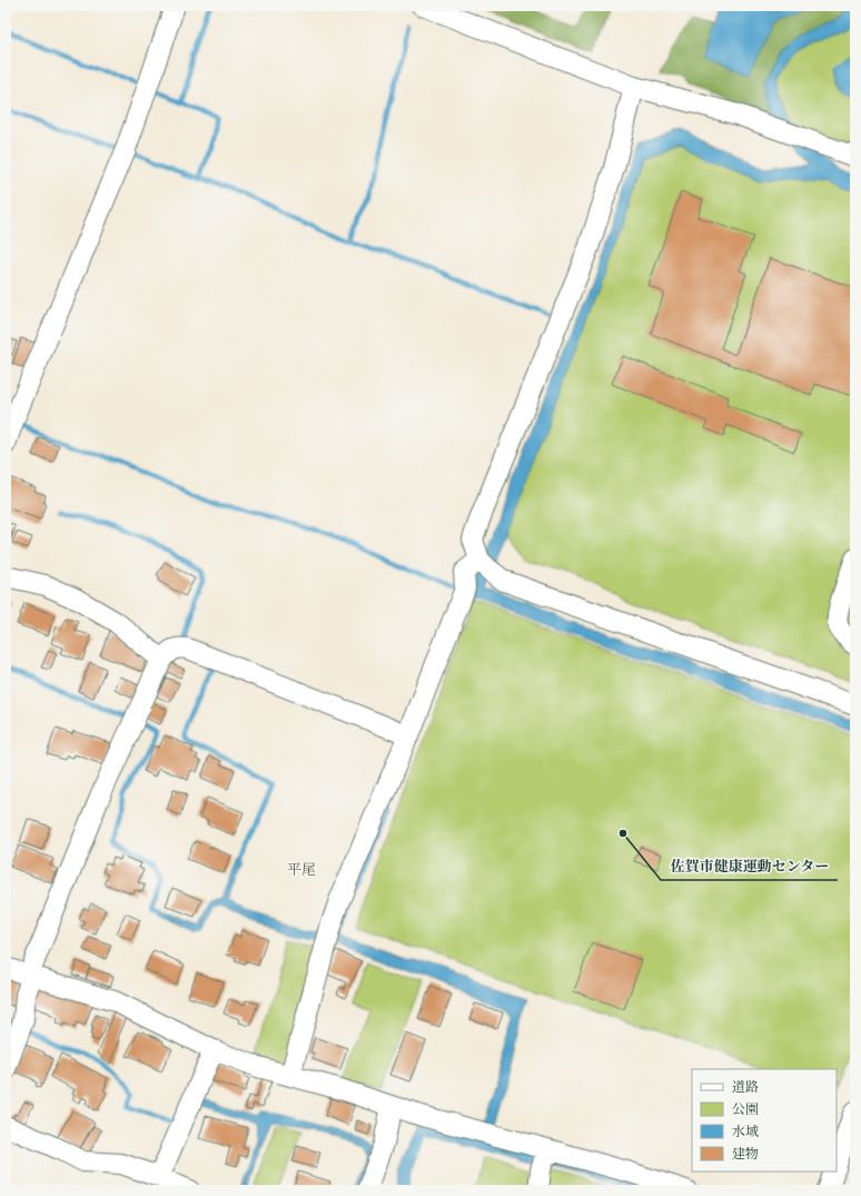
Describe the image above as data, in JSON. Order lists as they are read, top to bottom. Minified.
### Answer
{"districts":["平尾"],"places":["佐賀市健康運動センター"],"legend":["道路","公園","水域","建物"]}
